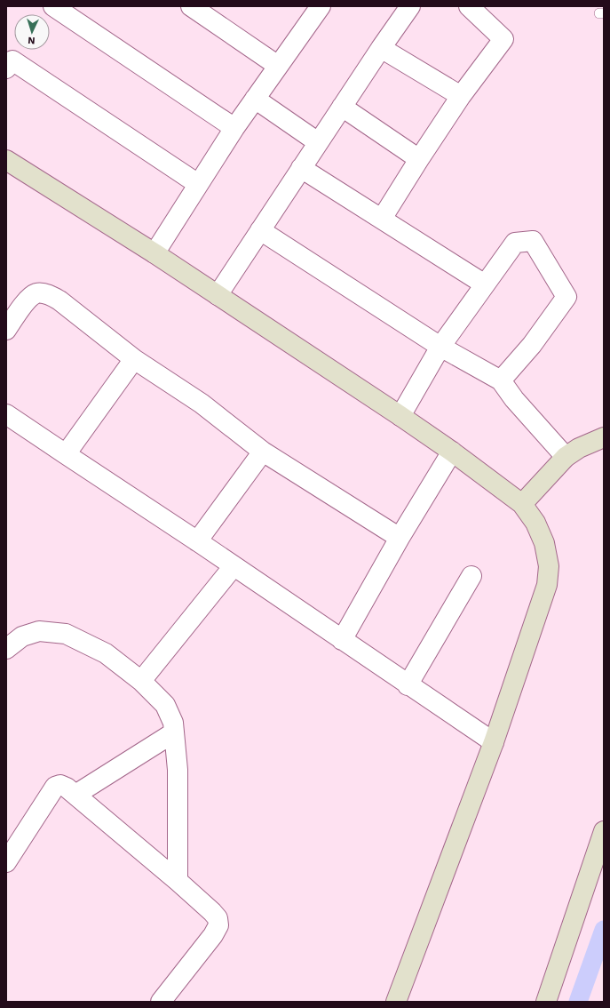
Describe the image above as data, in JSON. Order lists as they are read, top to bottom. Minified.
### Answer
{"north":"bottom"}
